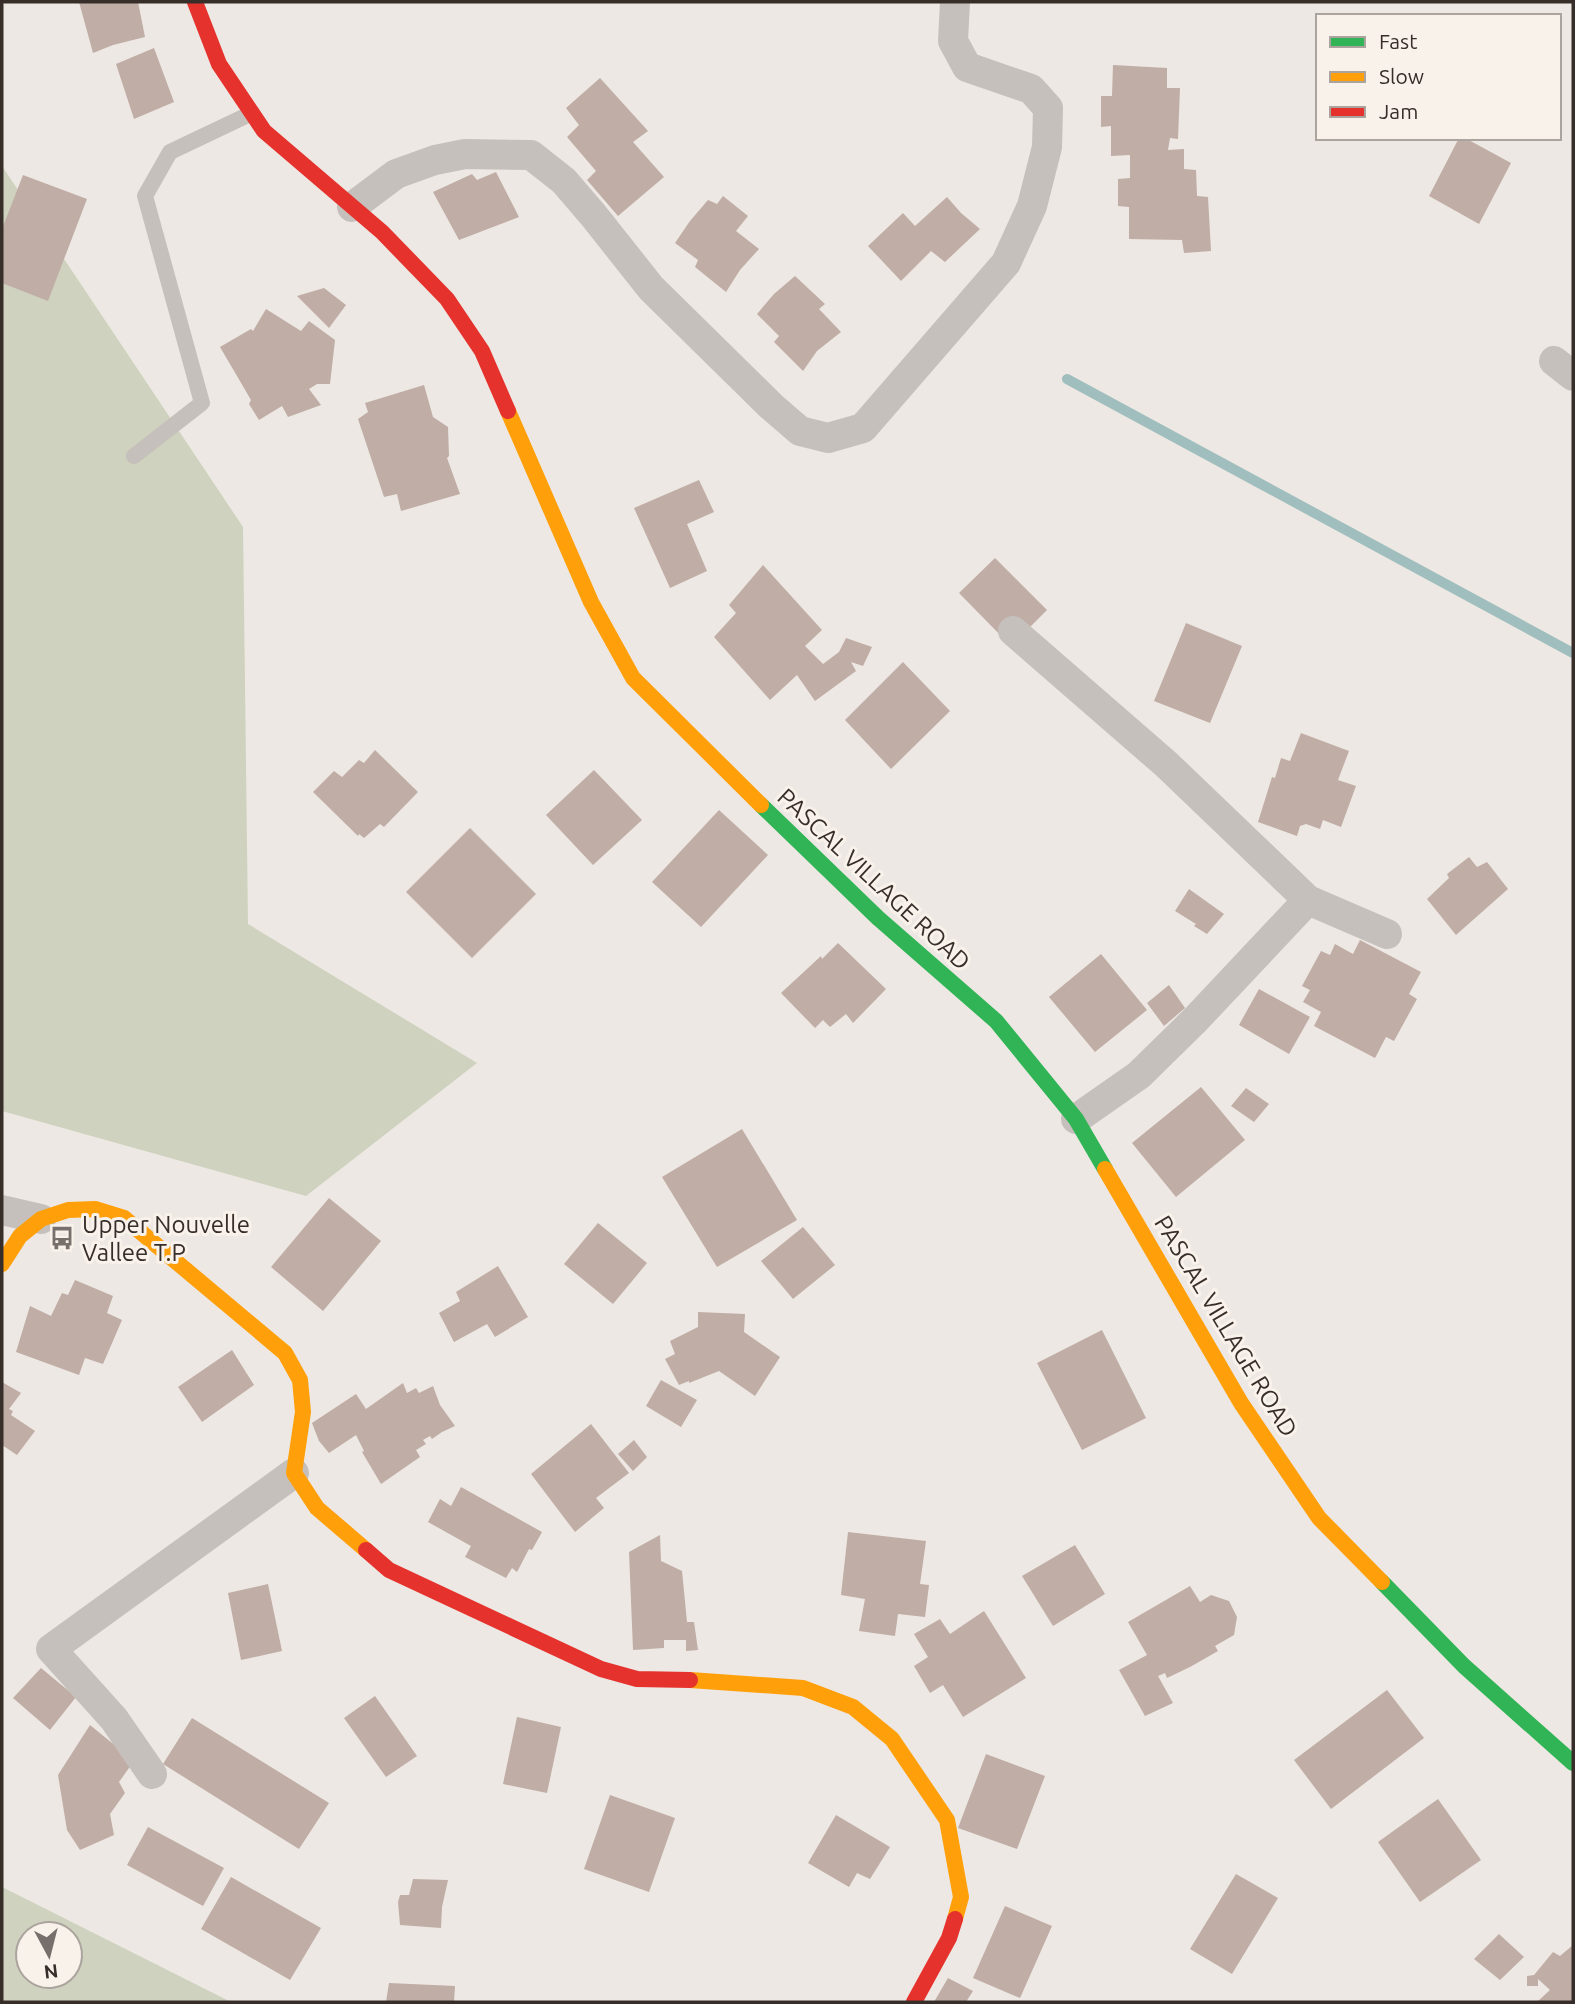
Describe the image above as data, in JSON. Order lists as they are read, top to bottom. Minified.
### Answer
{"streets":{"street":["PASCAL VILLAGE ROAD"]},"places":{"bus stop":["Upper Nouvelle Vallee T.P"]},"legend":["Fast","Slow","Jam"],"north":"bottom"}
